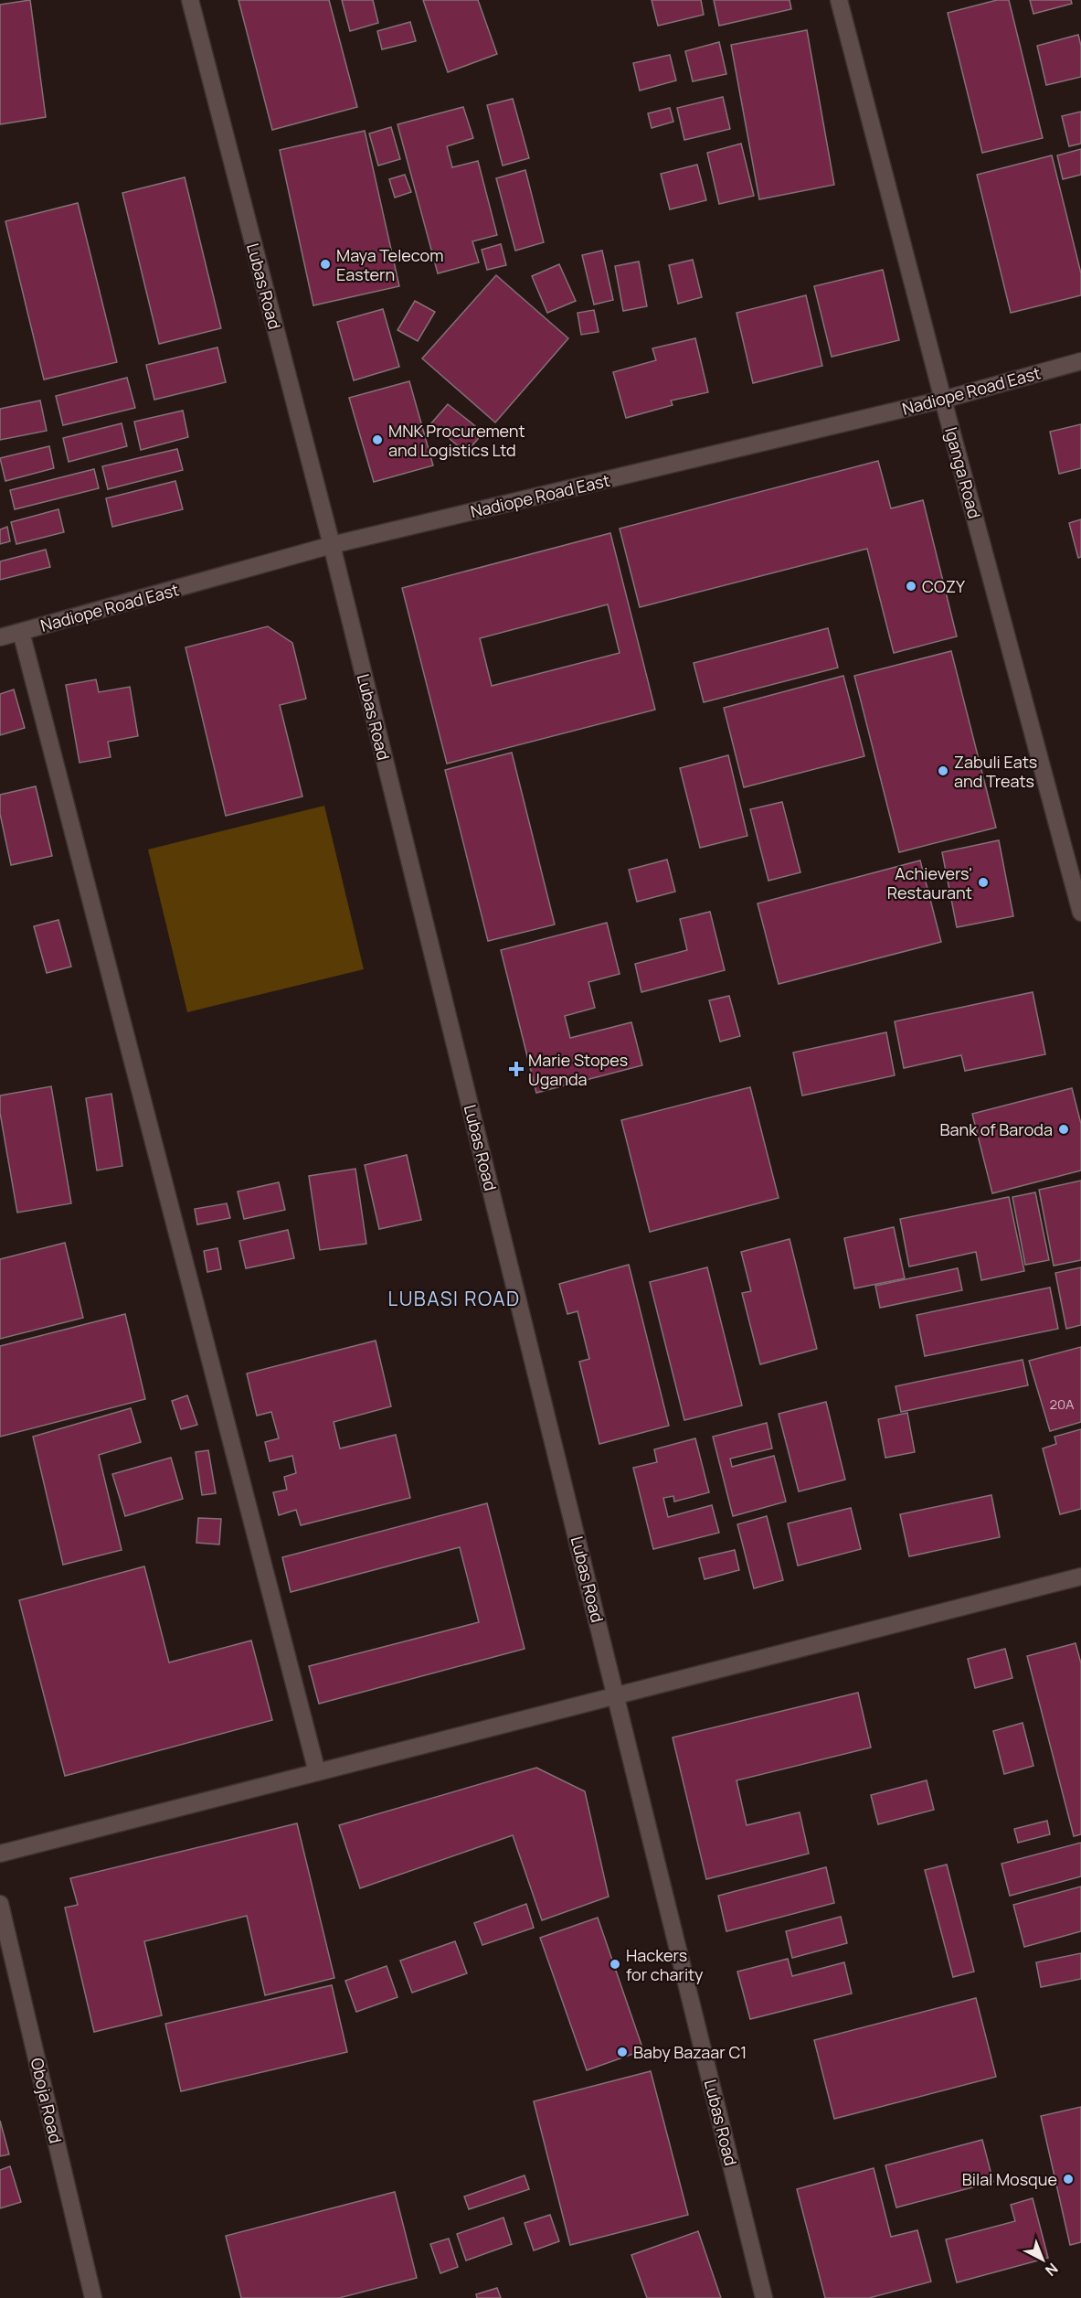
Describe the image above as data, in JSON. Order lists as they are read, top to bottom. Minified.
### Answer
{"streets":{"street":["Lubas Road","Nadiope Road East","Iganga Road","Oboja Road"]},"crossings":[["Lubas Road","Nadiope Road East"],["Nadiope Road East","Iganga Road"]],"districts":["LUBASI ROAD"],"places":{"other":["Maya Telecom Eastern","MNK Procurement and Logistics Ltd","COZY","Zabuli Eats and Treats","Achievers' Restaurant","Bank of Baroda","Hackers for charity","Baby Bazaar C1","Bilal Mosque"],"health":["Marie Stopes Uganda"]},"house_numbers":["20A"],"north":"bottom right"}
